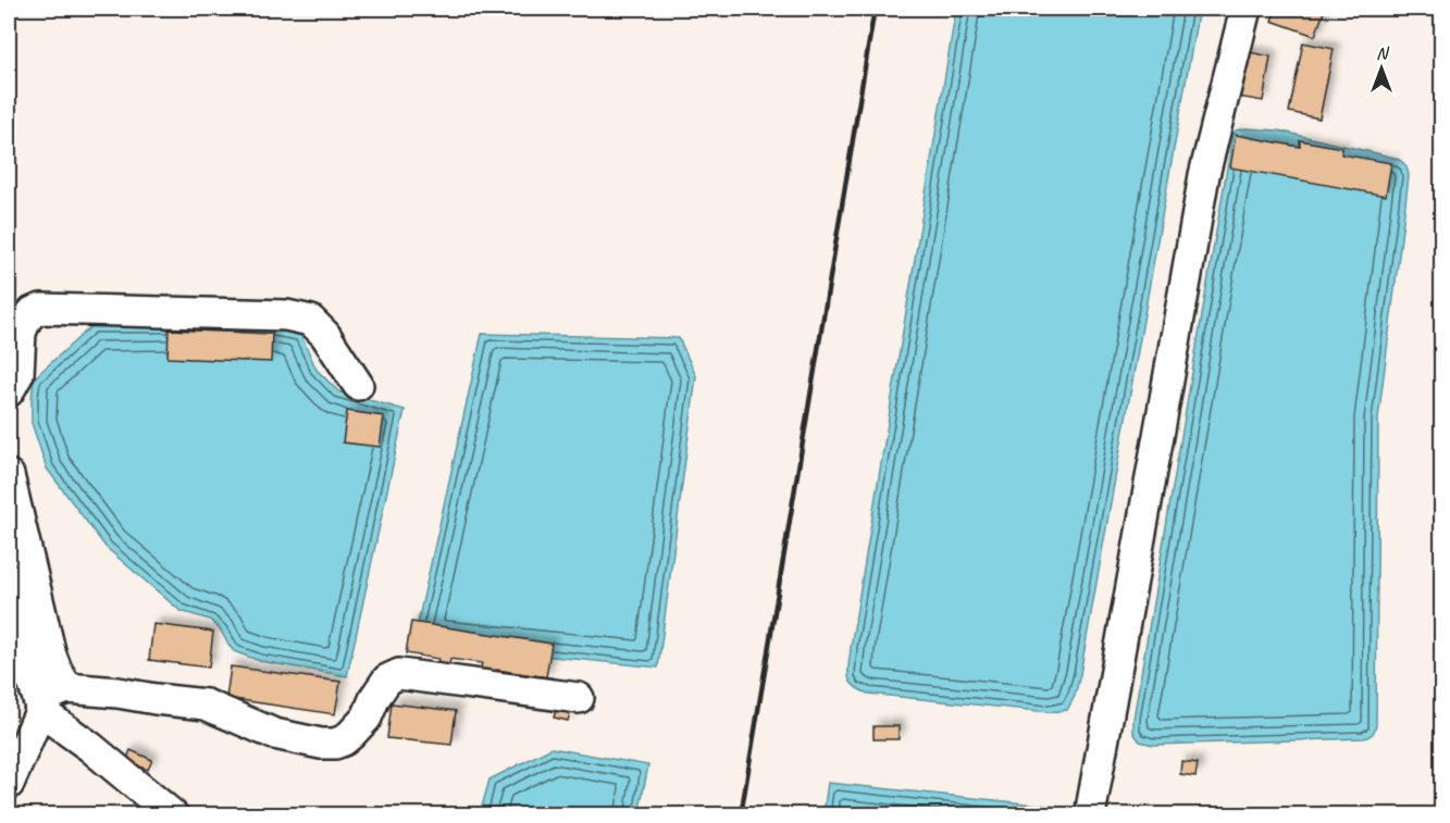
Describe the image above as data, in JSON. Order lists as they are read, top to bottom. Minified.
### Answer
{"north":"top"}
